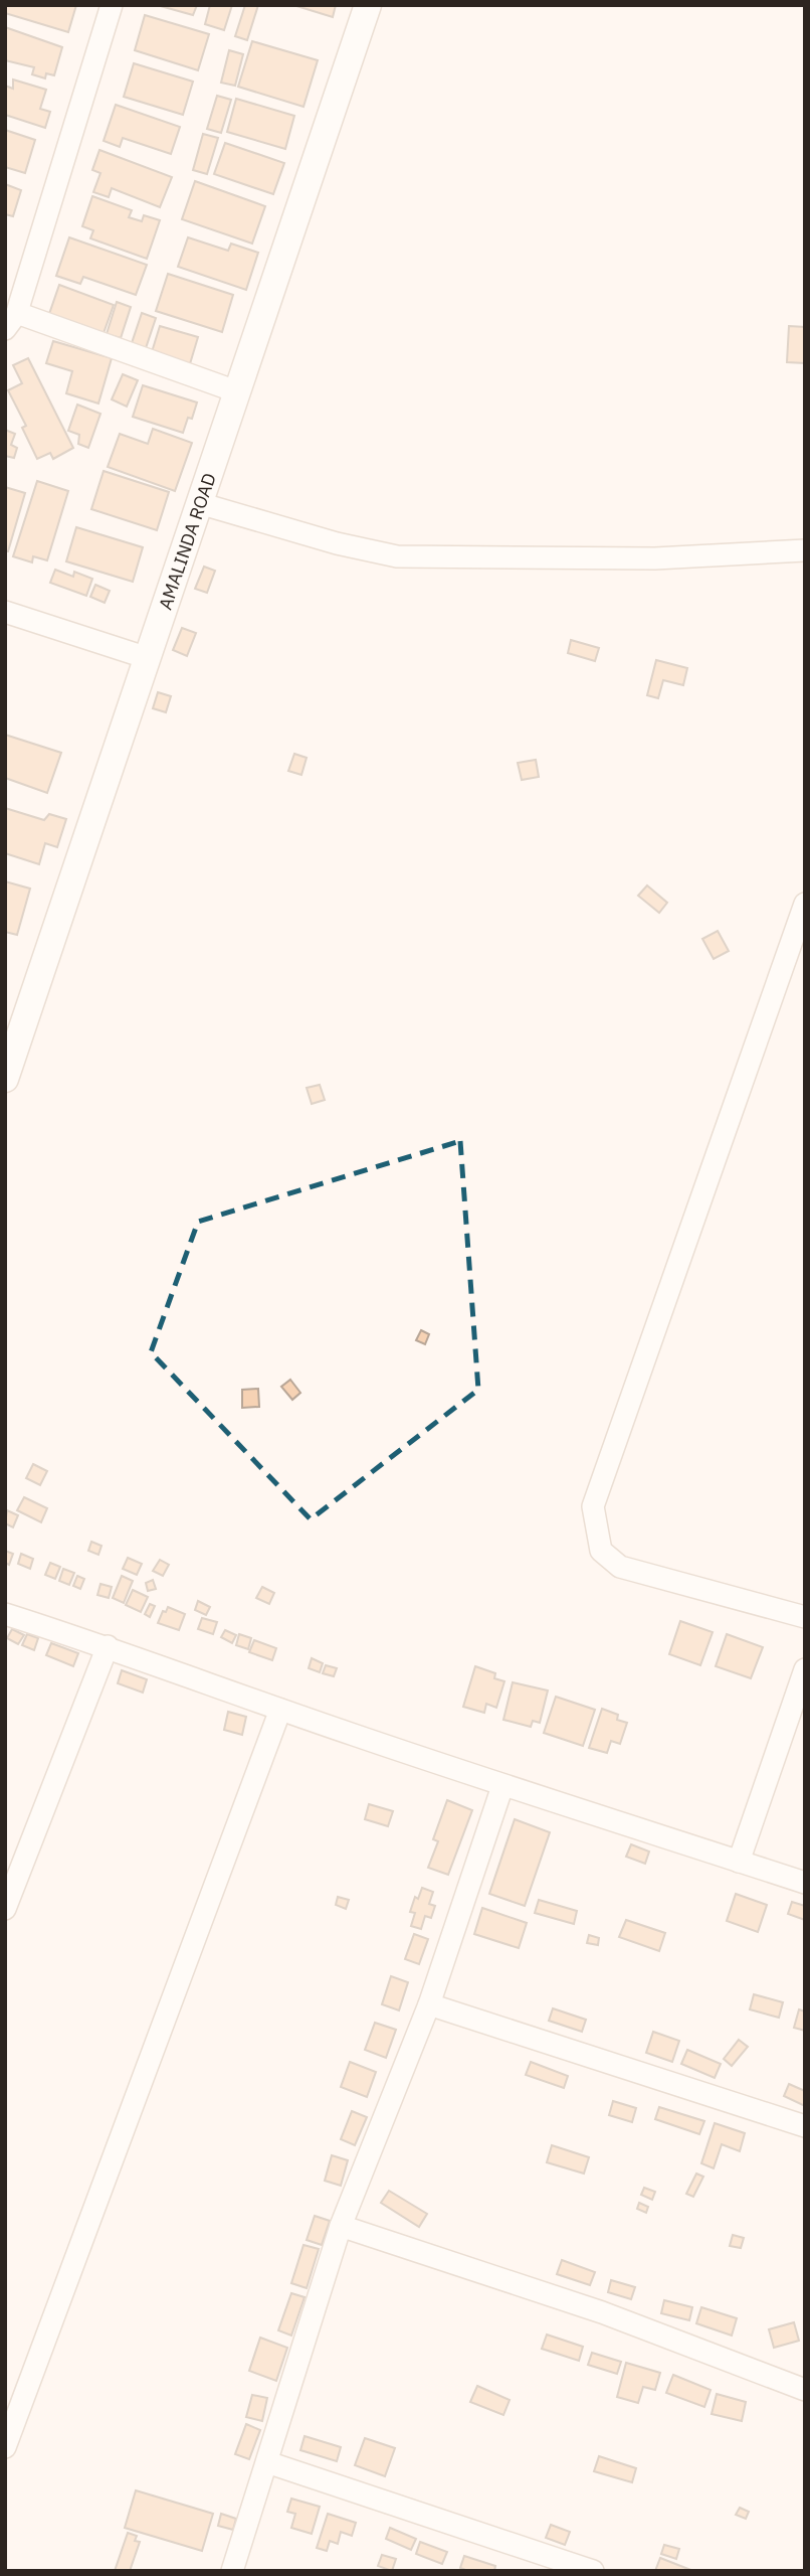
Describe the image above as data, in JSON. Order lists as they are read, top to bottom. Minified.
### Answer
{"streets":{"street":["AMALINDA ROAD"]}}
